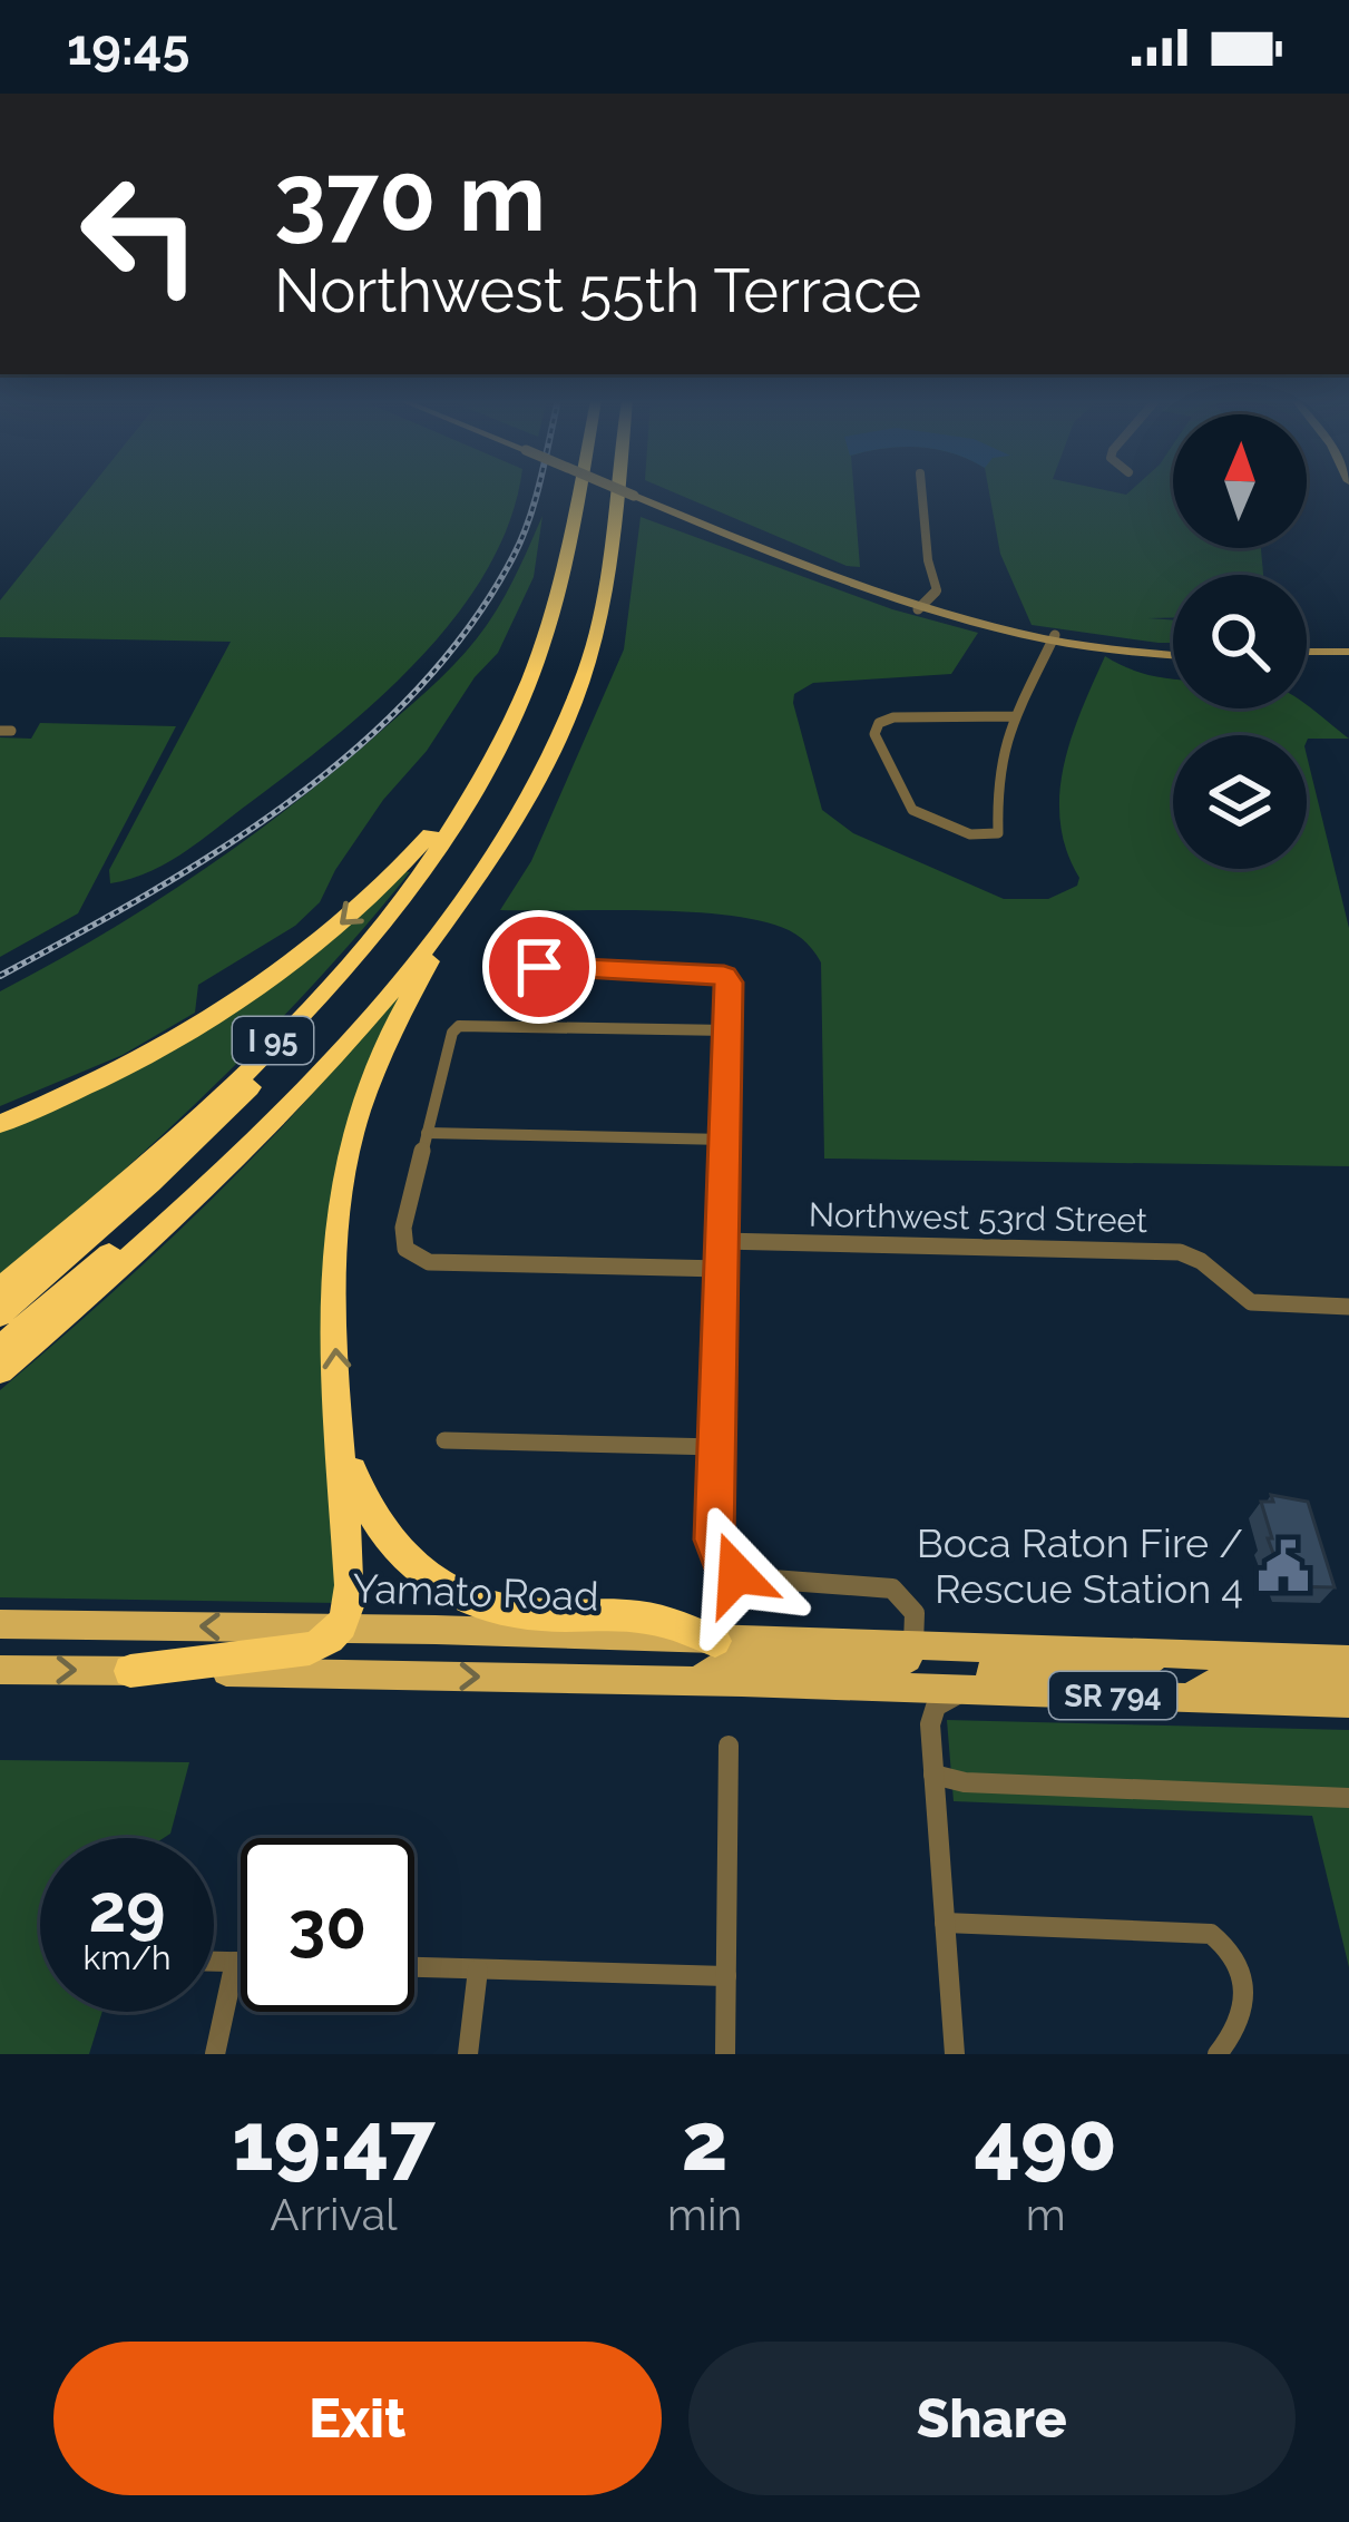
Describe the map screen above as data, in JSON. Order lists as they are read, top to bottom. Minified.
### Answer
{"streets":{"highway":["I 95"],"main road":["Yamato Road","SR 794"],"street":["Northwest 53rd Street"]},"places":{"public building":["Boca Raton Fire / Rescue Station 4"]},"north":"top","page":{"status":"19:45","turn":["370 m","Northwest 55th Terrace"],"speed":"29 km/h","limit":"30","eta":["19:47","Arrival","2","min","490","m"],"buttons":["Exit","Share"]}}
